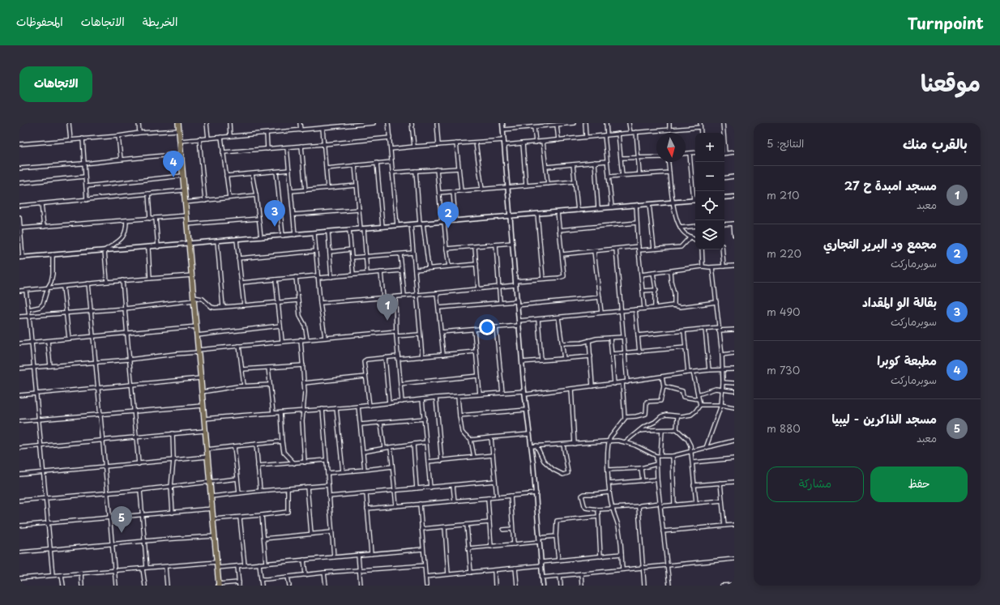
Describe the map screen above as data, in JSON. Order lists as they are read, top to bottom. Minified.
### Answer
{"north":"bottom","page":{"header":"Turnpoint","nav":["الخريطة","الاتجاهات","المحفوظات"],"title":"موقعنا","buttons":["الاتجاهات",["حفظ","مشاركة"]],"heading":["بالقرب منك","النتائج: 5"],"map_buttons":["+","−"],"pins":["4","3","2","1","5"],"list":[{"mark":"1","name":"مسجد امبدة ح 27","note":"معبد","value":"210 m"},{"mark":"2","name":"مجمع ود البرير التجاري","note":"سوبرماركت","value":"220 m"},{"mark":"3","name":"بقالة الو المقداد","note":"سوبرماركت","value":"490 m"},{"mark":"4","name":"مطبعة كوبرا","note":"سوبرماركت","value":"730 m"},{"mark":"5","name":"مسجد الذاكرين - ليبيا","note":"معبد","value":"880 m"}]}}
